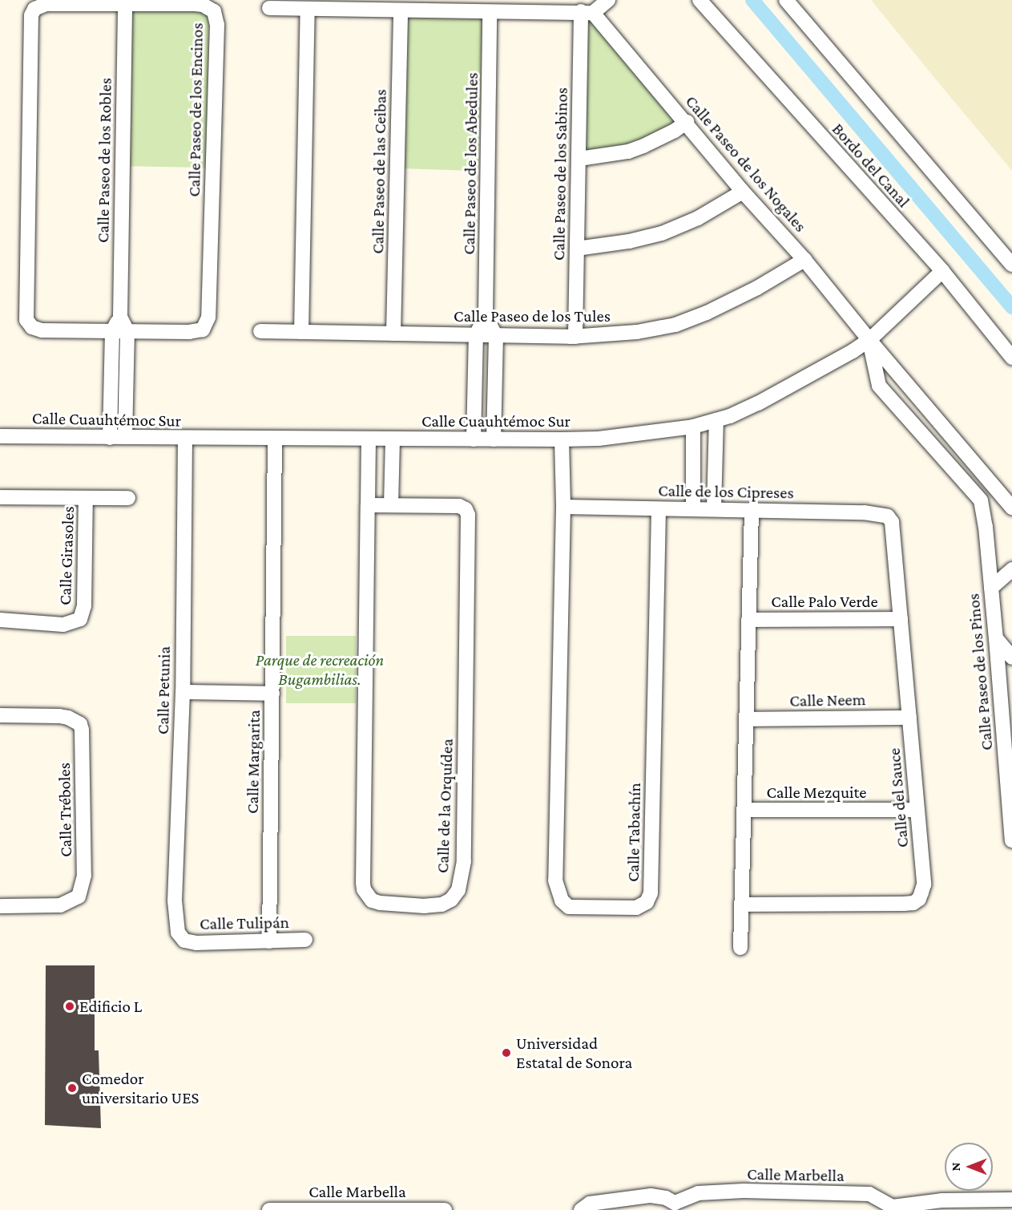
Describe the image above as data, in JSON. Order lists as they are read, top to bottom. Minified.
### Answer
{"streets":{"street":["Calle Paseo de los Encinos","Calle Paseo de los Robles","Calle Paseo de los Abedules","Calle Paseo de los Nogales","Bordo del Canal","Calle Paseo de las Ceibas","Calle Paseo de los Sabinos","Calle Paseo de los Tules","Calle Cuauhtémoc Sur","Calle de los Cipreses","Calle Girasoles","Calle Palo Verde","Calle Paseo de los Pinos","Calle Petunia","Calle Neem","Calle Margarita","Calle Mezquite","Calle del Sauce","Calle de la Orquídea","Calle Tréboles","Calle Tabachín","Calle Tulipán","Calle Marbella"]},"crossings":[["Calle Paseo de los Encinos","Calle Paseo de los Robles"],["Calle Paseo de los Robles","Calle Cuauhtémoc Sur"],["Calle Paseo de los Abedules","Calle Paseo de los Tules"],["Calle Paseo de los Abedules","Calle Cuauhtémoc Sur"],["Calle Paseo de los Nogales","Calle Paseo de los Sabinos"],["Calle Paseo de los Nogales","Calle Paseo de los Tules"],["Calle Paseo de los Nogales","Calle Cuauhtémoc Sur"],["Calle Paseo de los Nogales","Calle Paseo de los Pinos"],["Bordo del Canal","Calle Cuauhtémoc Sur"],["Calle Paseo de las Ceibas","Calle Paseo de los Tules"],["Calle Paseo de los Sabinos","Calle Paseo de los Tules"],["Calle Cuauhtémoc Sur","Calle Petunia"],["Calle Cuauhtémoc Sur","Calle Margarita"],["Calle Cuauhtémoc Sur","Calle de la Orquídea"],["Calle de los Cipreses","Calle del Sauce"],["Calle de los Cipreses","Calle Tabachín"],["Calle Palo Verde","Calle del Sauce"],["Calle Petunia","Calle Tulipán"],["Calle Neem","Calle del Sauce"],["Calle Margarita","Calle Tulipán"],["Calle Mezquite","Calle del Sauce"]],"parks":["Parque de recreación Bugambilias."],"places":["Edificio L","Universidad Estatal de Sonora","Comedor universitario UES"],"north":"left"}
